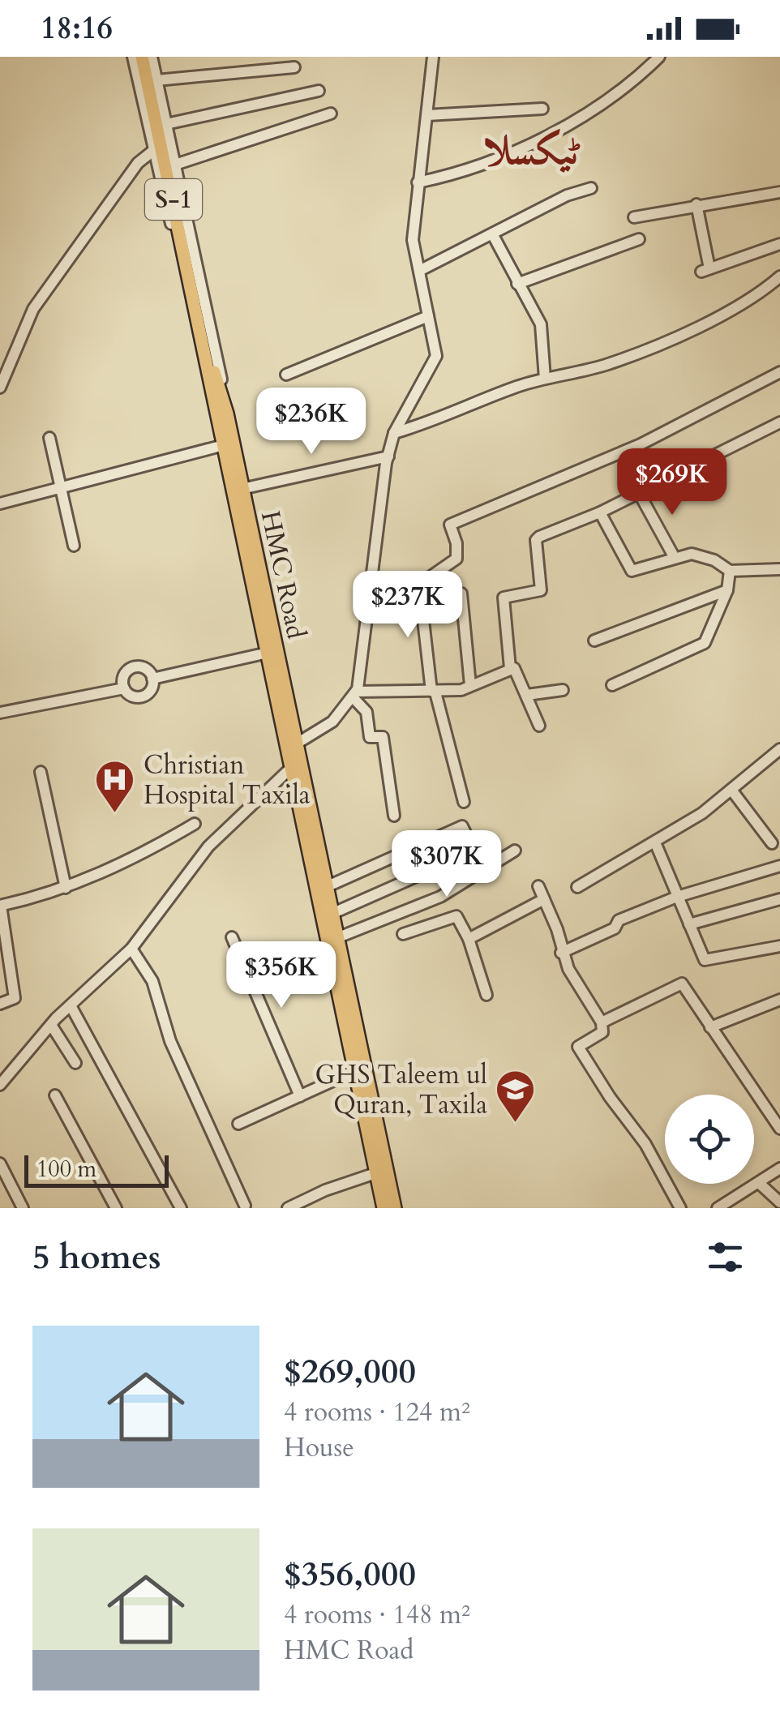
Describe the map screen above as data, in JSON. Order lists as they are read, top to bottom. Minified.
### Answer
{"streets":{"main road":["S-1","HMC Road"]},"districts":["ٹیکسلا"],"places":{"hospital":["Christian Hospital Taxila"],"school or university":["GHS Taleem ul Quran, Taxila"]},"scale_bar":"100 m","page":{"status":"18:16","price":["$236K","$269K","$237K","$307K","$356K"],"scale":"100 m","heading":"5 homes","list":[{"name":"$269,000","note":"4 rooms · 124 m² · House"},{"name":"$356,000","note":"4 rooms · 148 m² · HMC Road"}]}}
